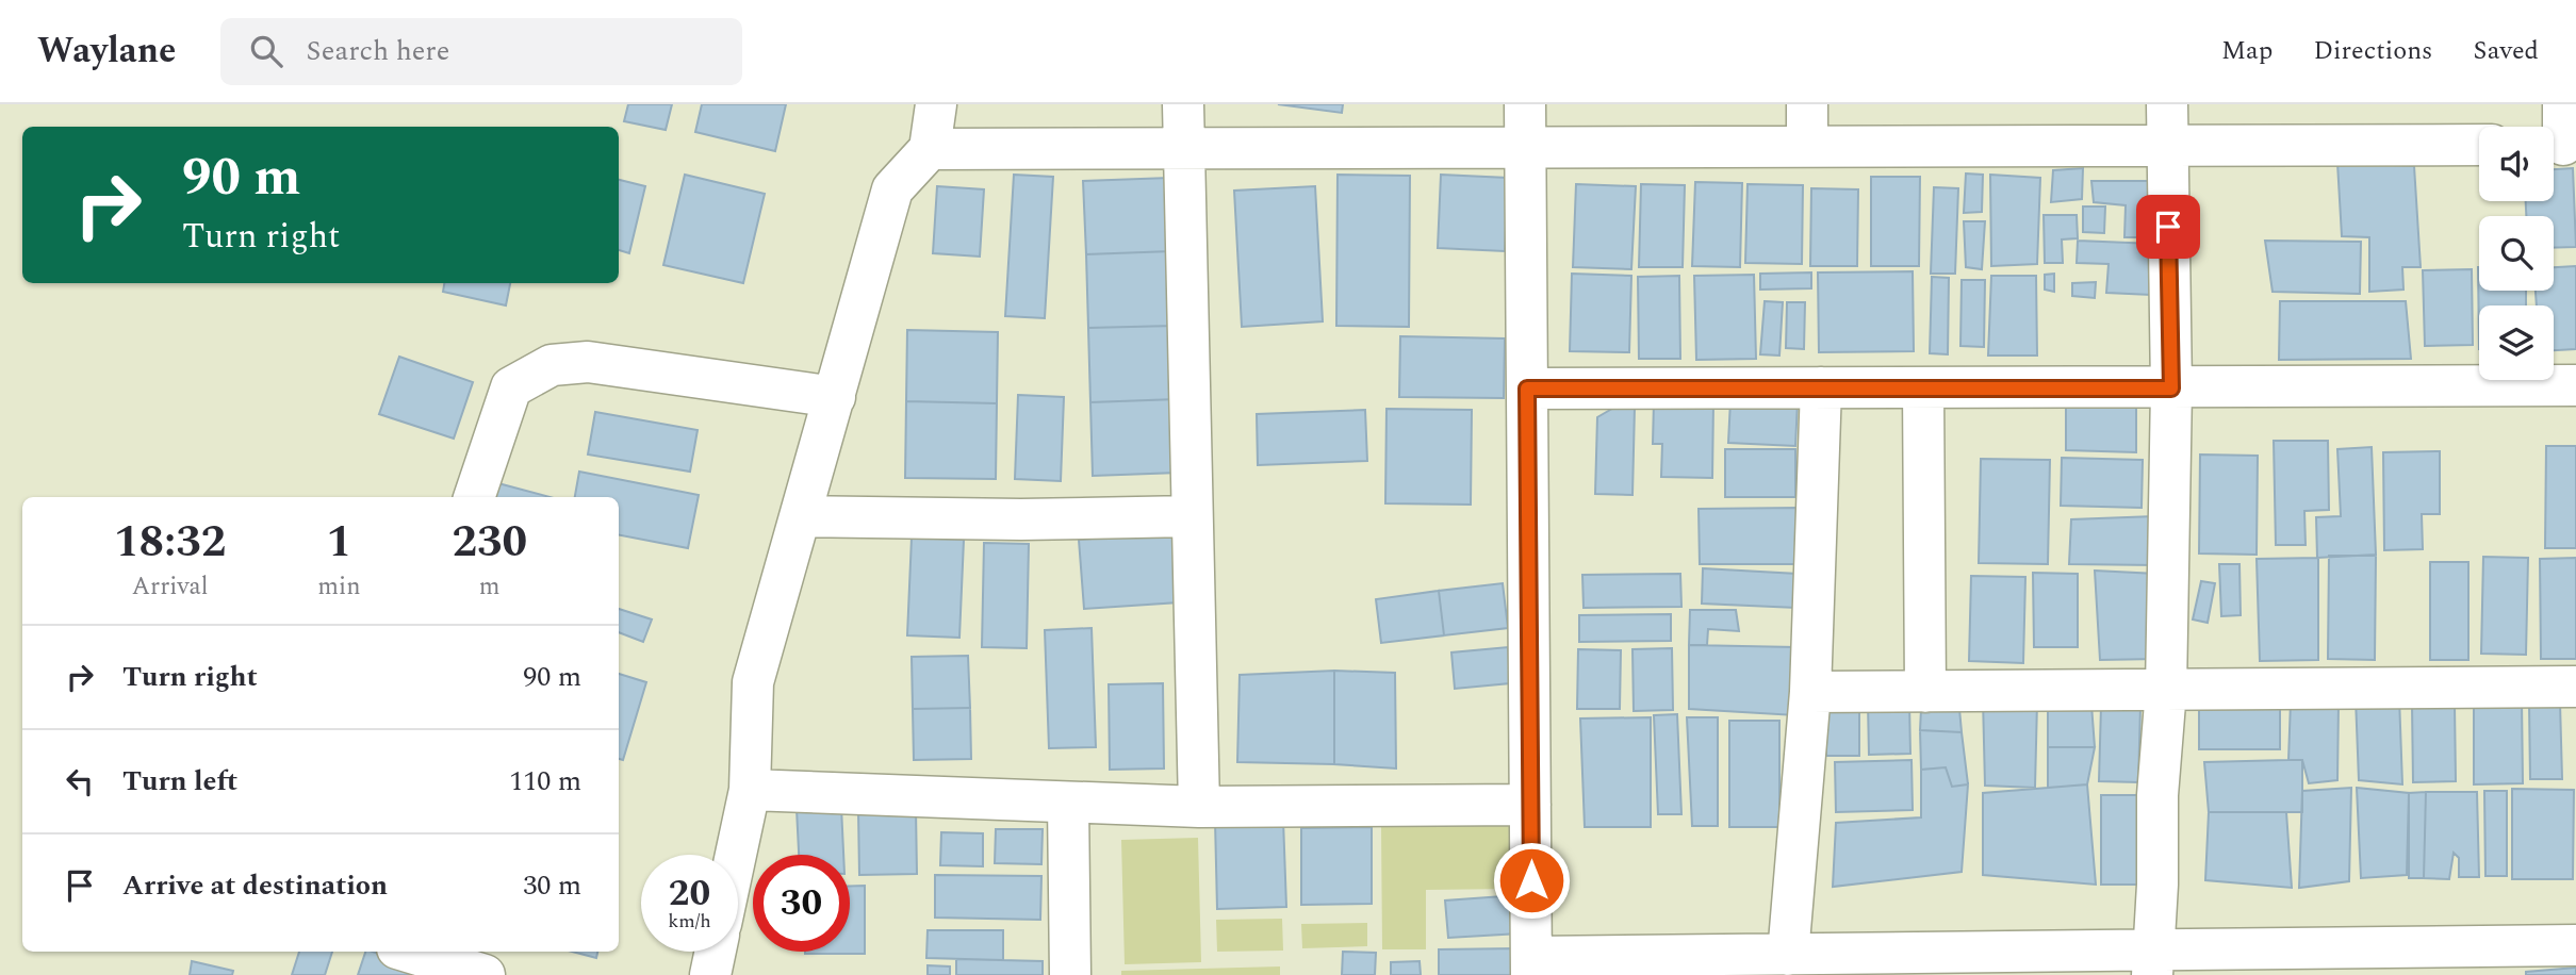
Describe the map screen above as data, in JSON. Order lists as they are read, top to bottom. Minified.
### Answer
{"page":{"header":"Waylane","search":"Search here","nav":["Map","Directions","Saved"],"turn":["90 m","Turn right"],"eta":["18:32","Arrival","1","min","230","m"],"list":[{"name":"Turn right","value":"90 m"},{"name":"Turn left","value":"110 m"},{"name":"Arrive at destination","value":"30 m"}],"speed":"20 km/h","limit":"30"}}
